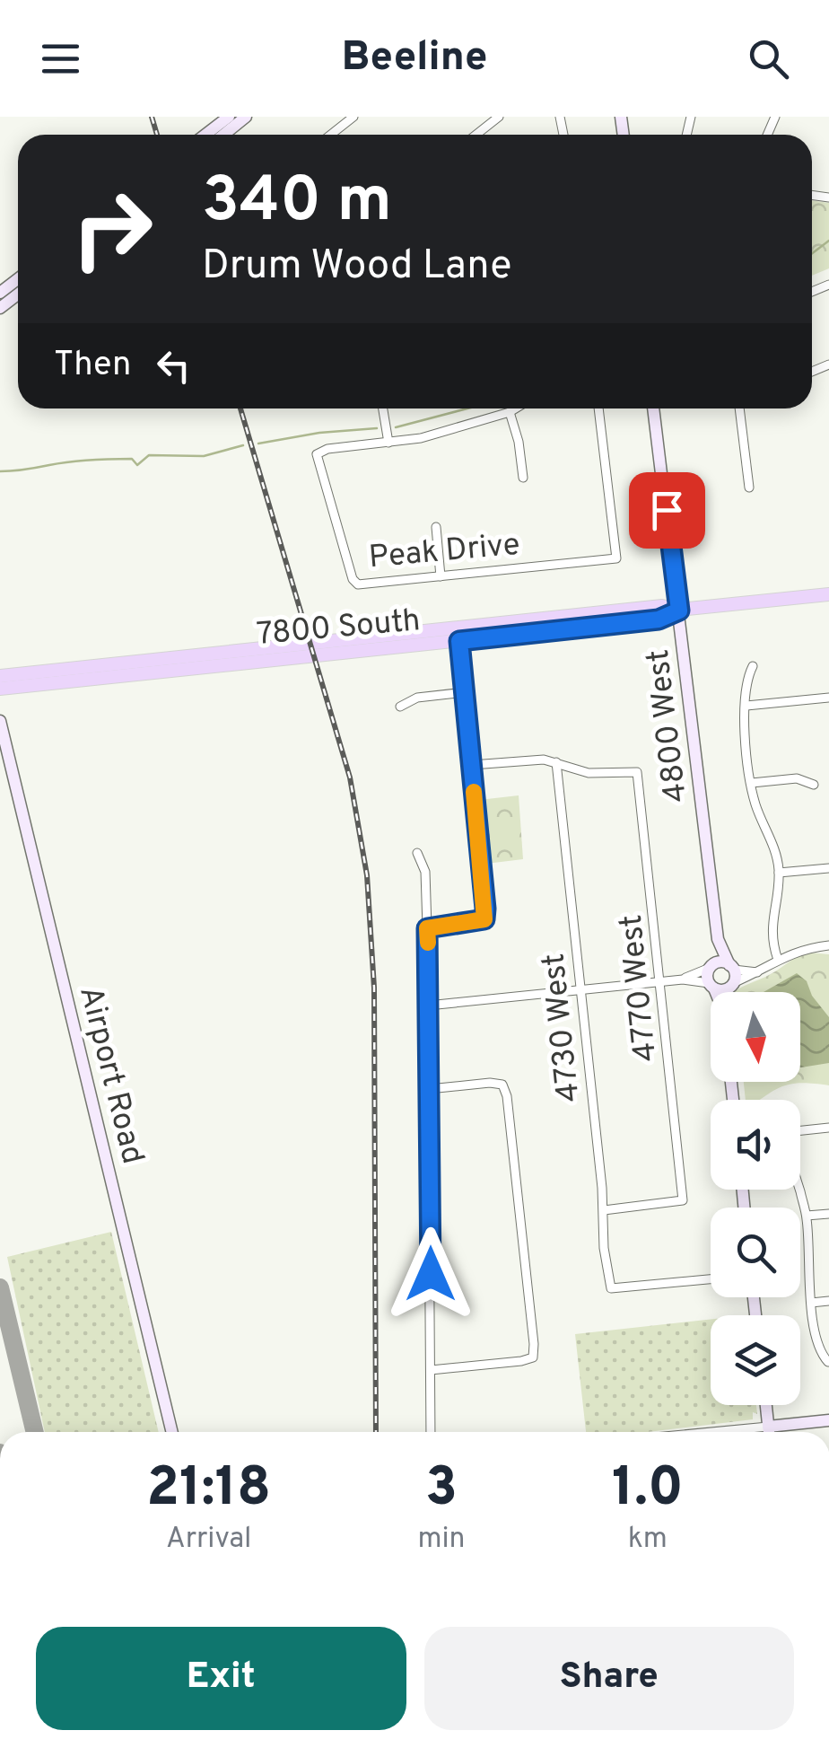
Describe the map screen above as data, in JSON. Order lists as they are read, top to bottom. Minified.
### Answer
{"streets":{"main road":["7800 South"],"street":["Peak Drive","4800 West","4770 West","4730 West","Airport Road"]},"crossings":[["7800 South","4800 West"],["4770 West","4730 West"]],"north":"bottom","page":{"header":"Beeline","turn":["340 m","Drum Wood Lane"],"then":"Then","eta":["21:18","Arrival","3","min","1.0","km"],"buttons":["Exit","Share"]}}
